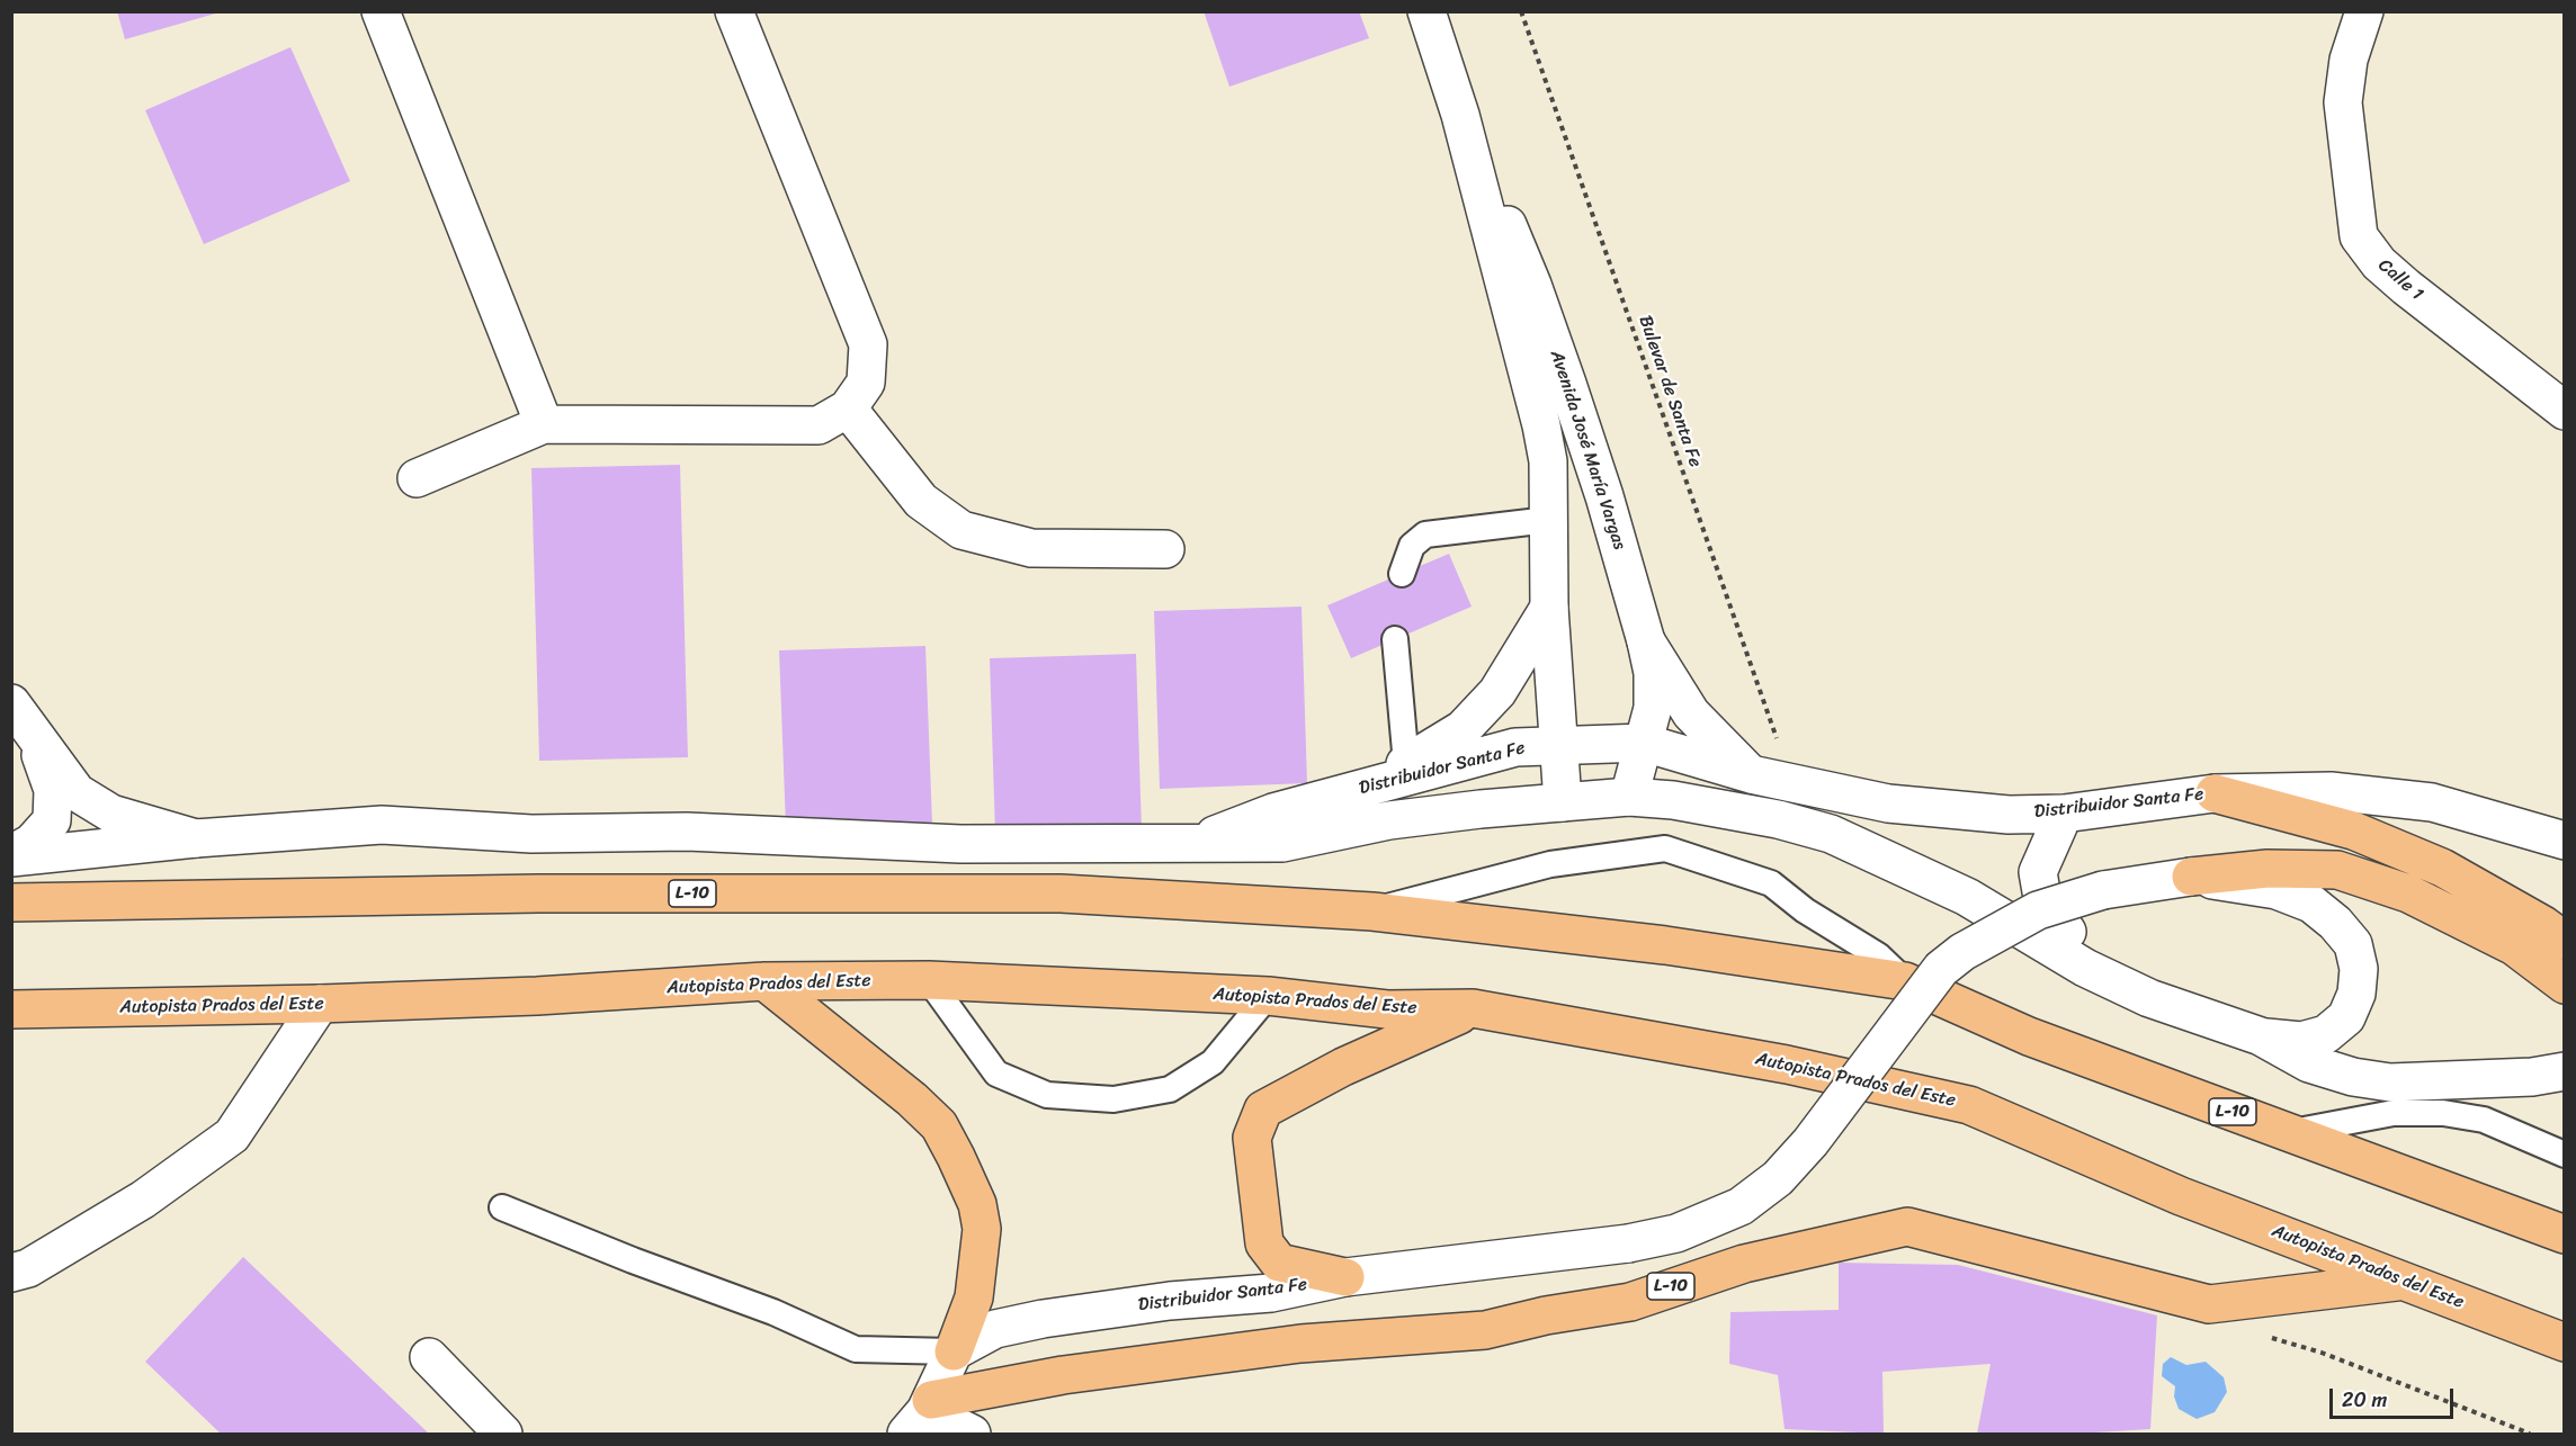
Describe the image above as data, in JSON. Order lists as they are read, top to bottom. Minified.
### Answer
{"streets":{"highway":["L-10","Autopista Prados del Este"],"street":["Calle 1","Avenida José María Vargas","Distribuidor Santa Fe"],"path":["Bulevar de Santa Fe"]},"crossings":[["Bulevar de Santa Fe","Distribuidor Santa Fe"],["Avenida José María Vargas","Distribuidor Santa Fe"],["L-10","Autopista Prados del Este"]],"scale_bar":"20 m"}
